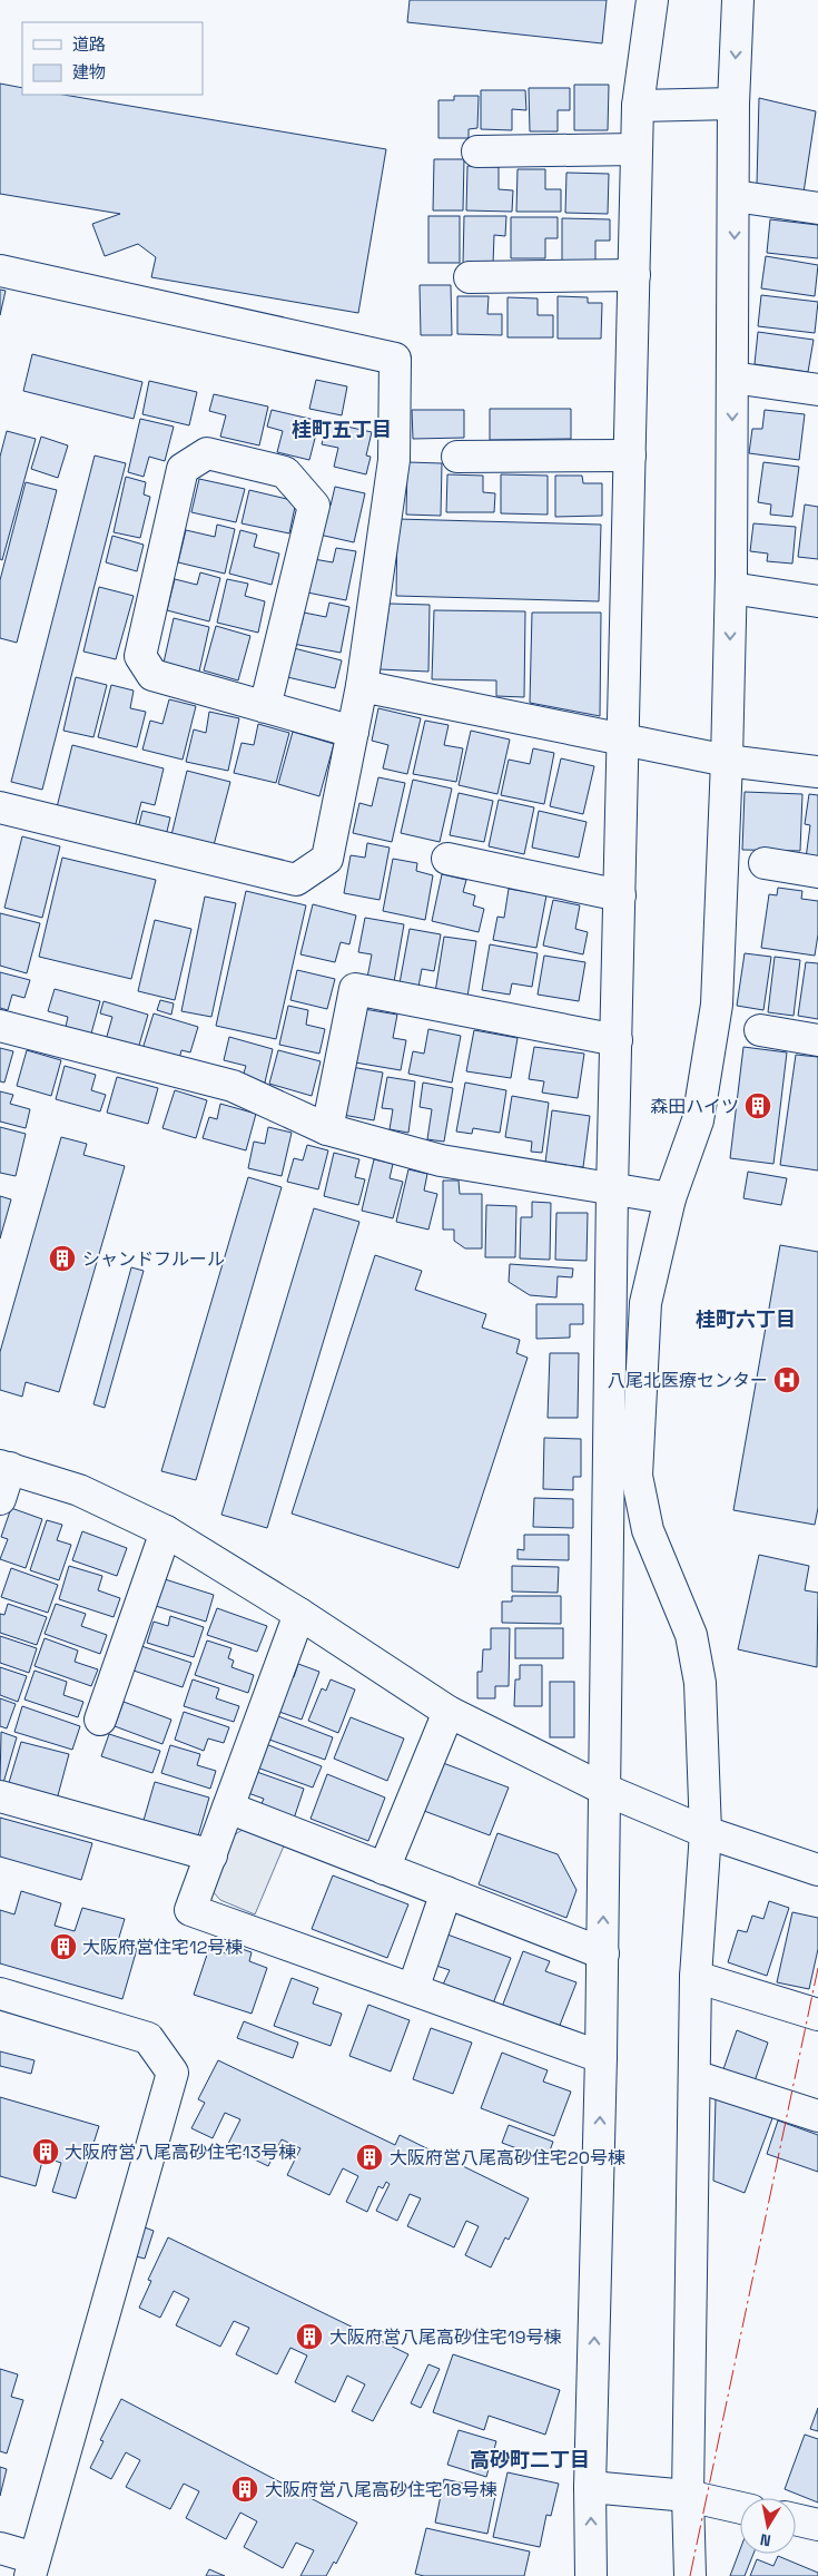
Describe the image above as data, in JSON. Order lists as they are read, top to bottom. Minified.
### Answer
{"districts":["桂町五丁目","桂町六丁目","高砂町二丁目"],"places":{"building":["森田ハイツ","シャンドフルール","大阪府営住宅12号棟","大阪府営八尾高砂住宅13号棟","大阪府営八尾高砂住宅20号棟","大阪府営八尾高砂住宅19号棟","大阪府営八尾高砂住宅18号棟"],"hospital":["八尾北医療センター"]},"legend":["道路","建物"],"north":"bottom"}
